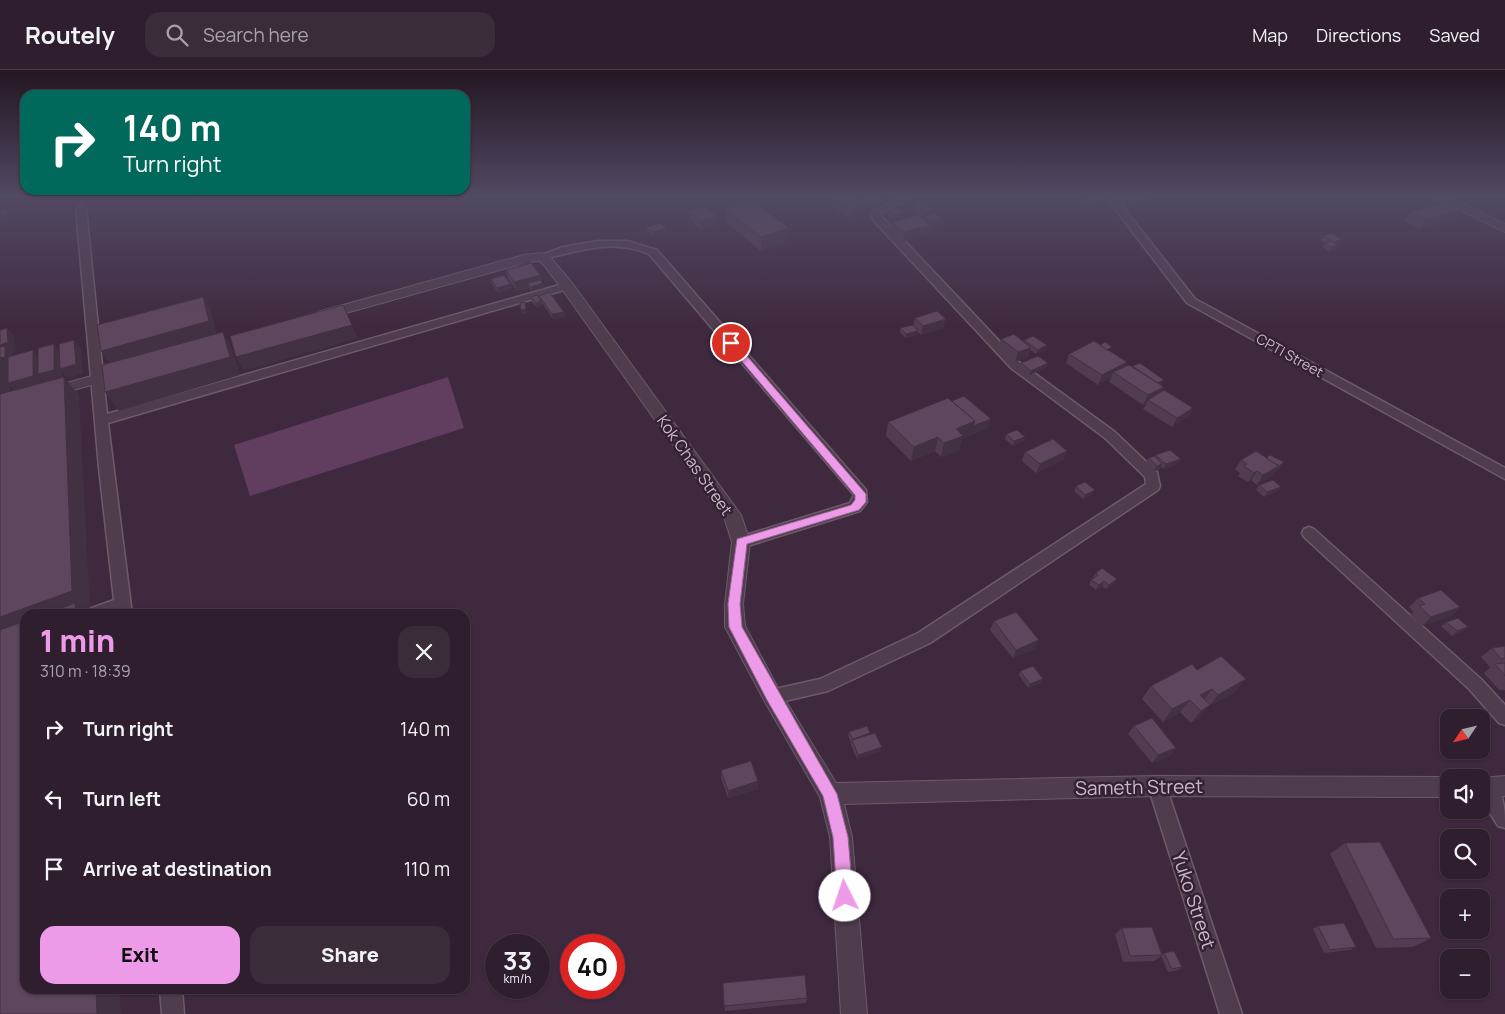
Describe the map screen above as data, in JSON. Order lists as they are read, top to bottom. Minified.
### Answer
{"streets":{"street":["CPTI Street","Kok Chas Street","Sameth Street","Yuko Street"]},"crossings":[["Kok Chas Street","Sameth Street"],["Sameth Street","Yuko Street"]],"north":"bottom left","page":{"header":"Routely","search":"Search here","nav":["Map","Directions","Saved"],"turn":["140 m","Turn right"],"heading":["1 min","310 m · 18:39"],"list":[{"name":"Turn right","value":"140 m"},{"name":"Turn left","value":"60 m"},{"name":"Arrive at destination","value":"110 m"}],"map_buttons":["+","−"],"buttons":["Exit","Share"],"speed":"33 km/h","limit":"40"}}
